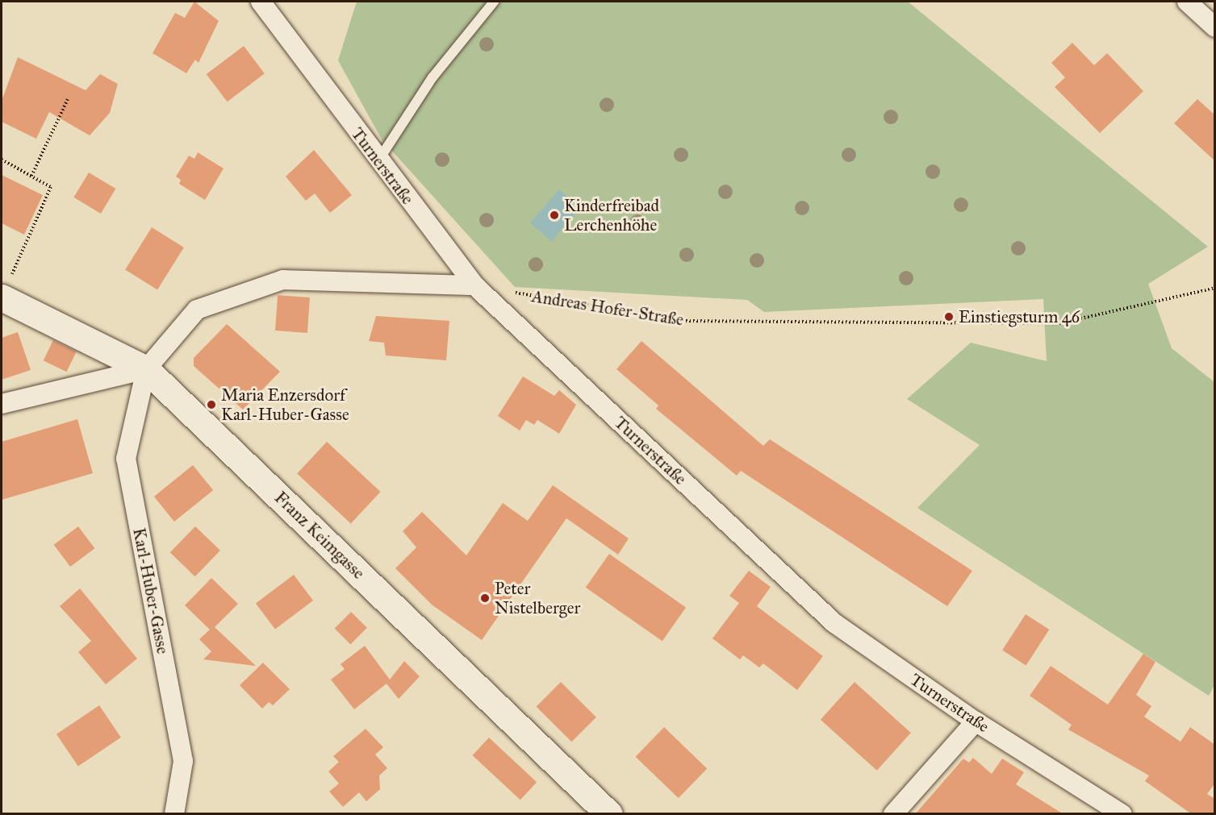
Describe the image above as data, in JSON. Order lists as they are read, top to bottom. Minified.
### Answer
{"streets":{"main road":["Franz Keimgasse"],"street":["Turnerstraße","Karl-Huber-Gasse"],"path":["Andreas Hofer-Straße"]},"crossings":[["Franz Keimgasse","Karl-Huber-Gasse"]],"places":["Kinderfreibad Lerchenhöhe","Einstiegsturm 46","Maria Enzersdorf Karl-Huber-Gasse","Peter Nistelberger"]}
